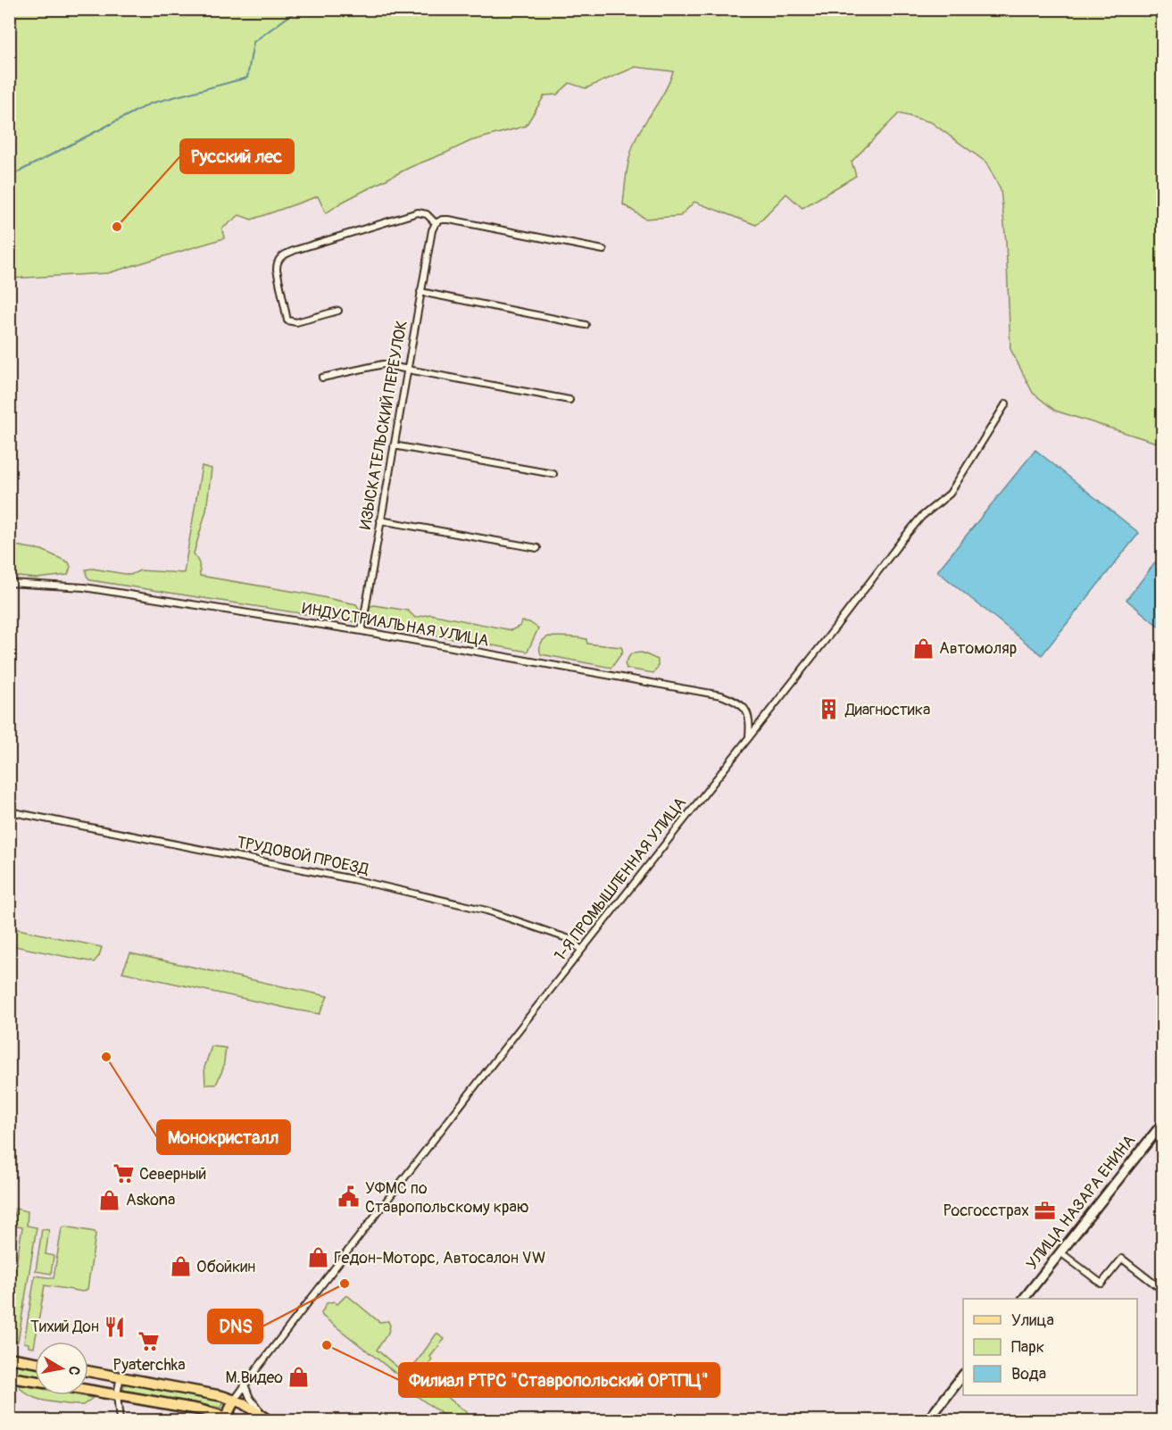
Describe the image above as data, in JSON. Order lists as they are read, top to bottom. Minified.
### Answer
{"streets":{"main road":["УЛИЦА НАЗАРА ЕНИНА"],"street":["ИЗЫСКАТЕЛЬСКИЙ ПЕРЕУЛОК","ИНДУСТРИАЛЬНАЯ УЛИЦА","ТРУДОВОЙ ПРОЕЗД","1-Я ПРОМЫШЛЕННАЯ УЛИЦА"]},"crossings":[["ИЗЫСКАТЕЛЬСКИЙ ПЕРЕУЛОК","ИНДУСТРИАЛЬНАЯ УЛИЦА"],["ИНДУСТРИАЛЬНАЯ УЛИЦА","1-Я ПРОМЫШЛЕННАЯ УЛИЦА"],["ТРУДОВОЙ ПРОЕЗД","1-Я ПРОМЫШЛЕННАЯ УЛИЦА"]],"places":{"other":["Русский лес","Монокристалл","DNS","Филиал РТРС \"Ставропольский ОРТПЦ\""],"shop":["Автомоляр","Askona","Гедон-Моторс, Автосалон VW","Обойкин","М.Видео"],"building":["Диагностика"],"supermarket":["Северный","Pyaterchka"],"public building":["УФМС по Ставропольскому краю"],"office":["Росгосстрах"],"restaurant":["Тихий Дон"]},"legend":["Улица","Парк","Вода"],"north":"right"}
